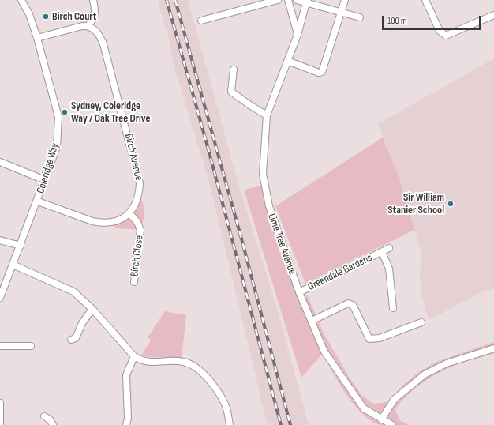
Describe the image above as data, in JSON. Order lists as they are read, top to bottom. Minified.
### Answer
{"streets":{"street":["Birch Avenue","Coleridge Way","Lime Tree Avenue","Birch Close","Greendale Gardens"]},"crossings":[["Birch Avenue","Birch Close"],["Lime Tree Avenue","Greendale Gardens"]],"places":["Birch Court","Sydney, Coleridge Way / Oak Tree Drive","Sir William Stanier School"],"scale_bar":"100 m"}
